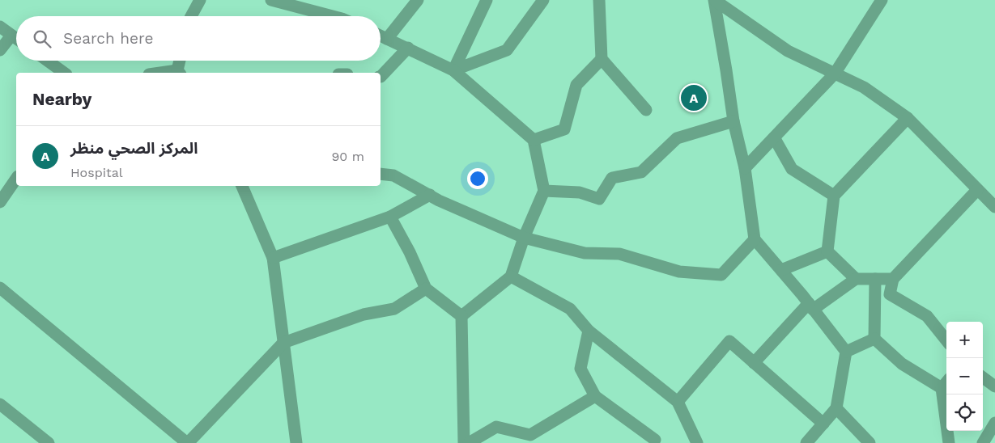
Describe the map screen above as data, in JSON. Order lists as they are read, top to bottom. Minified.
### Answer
{"page":{"search":"Search here","heading":"Nearby","pins":"A","list":[{"mark":"A","name":"المركز الصحي منظر","note":"Hospital","value":"90 m"}],"map_buttons":["+","−"]}}
